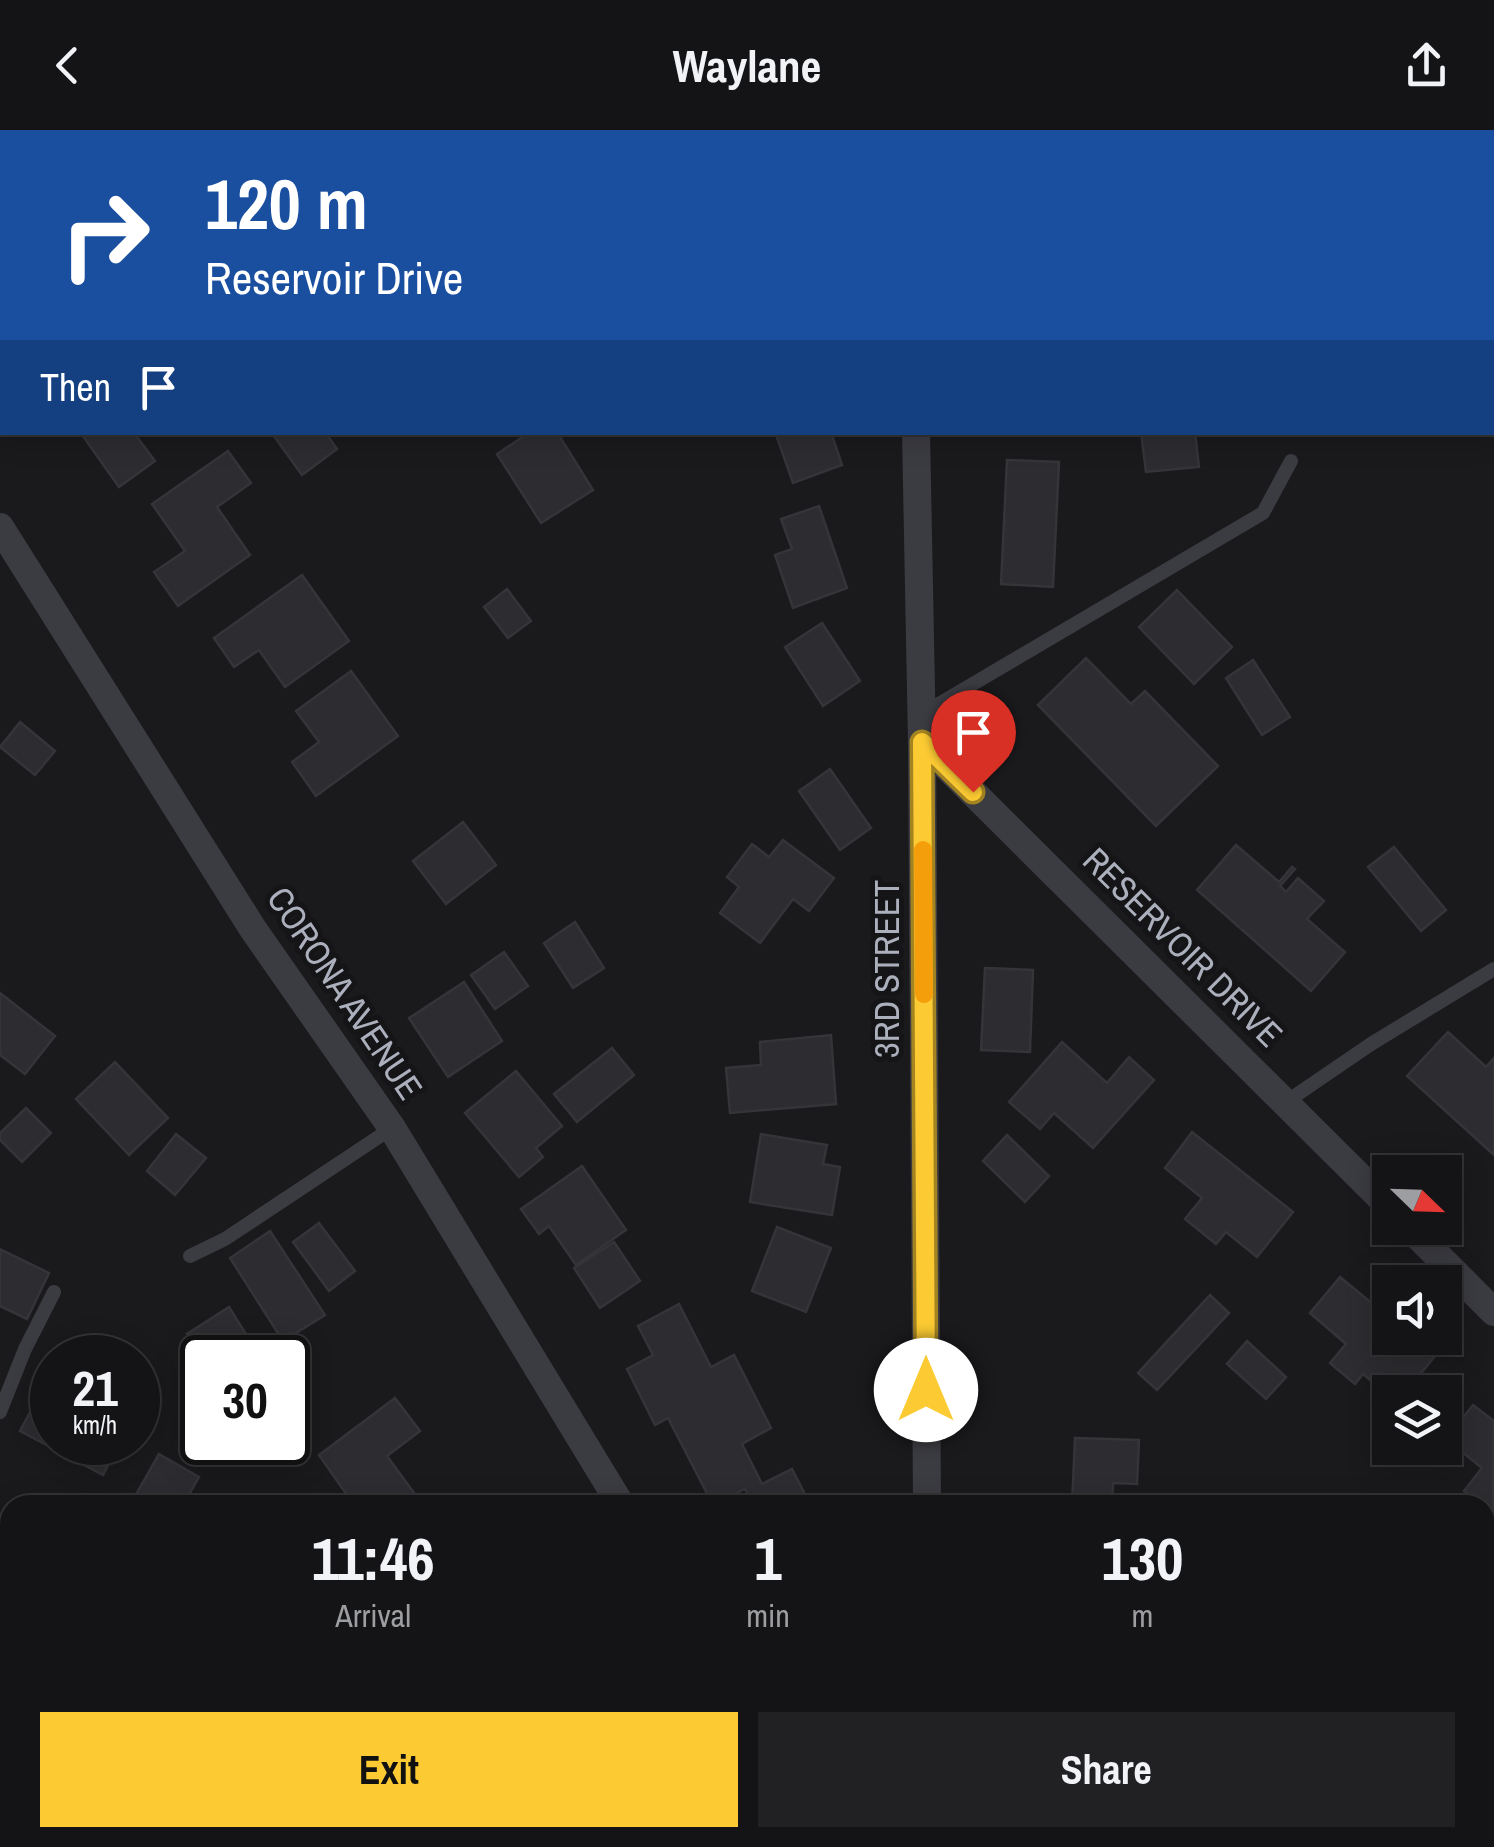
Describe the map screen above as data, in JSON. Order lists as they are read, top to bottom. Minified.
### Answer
{"streets":{"street":["RESERVOIR DRIVE","3RD STREET","CORONA AVENUE"]},"crossings":[["RESERVOIR DRIVE","3RD STREET"]],"north":"bottom right","page":{"header":"Waylane","turn":["120 m","Reservoir Drive"],"then":"Then","speed":"21 km/h","limit":"30","eta":["11:46","Arrival","1","min","130","m"],"buttons":["Exit","Share"]}}
